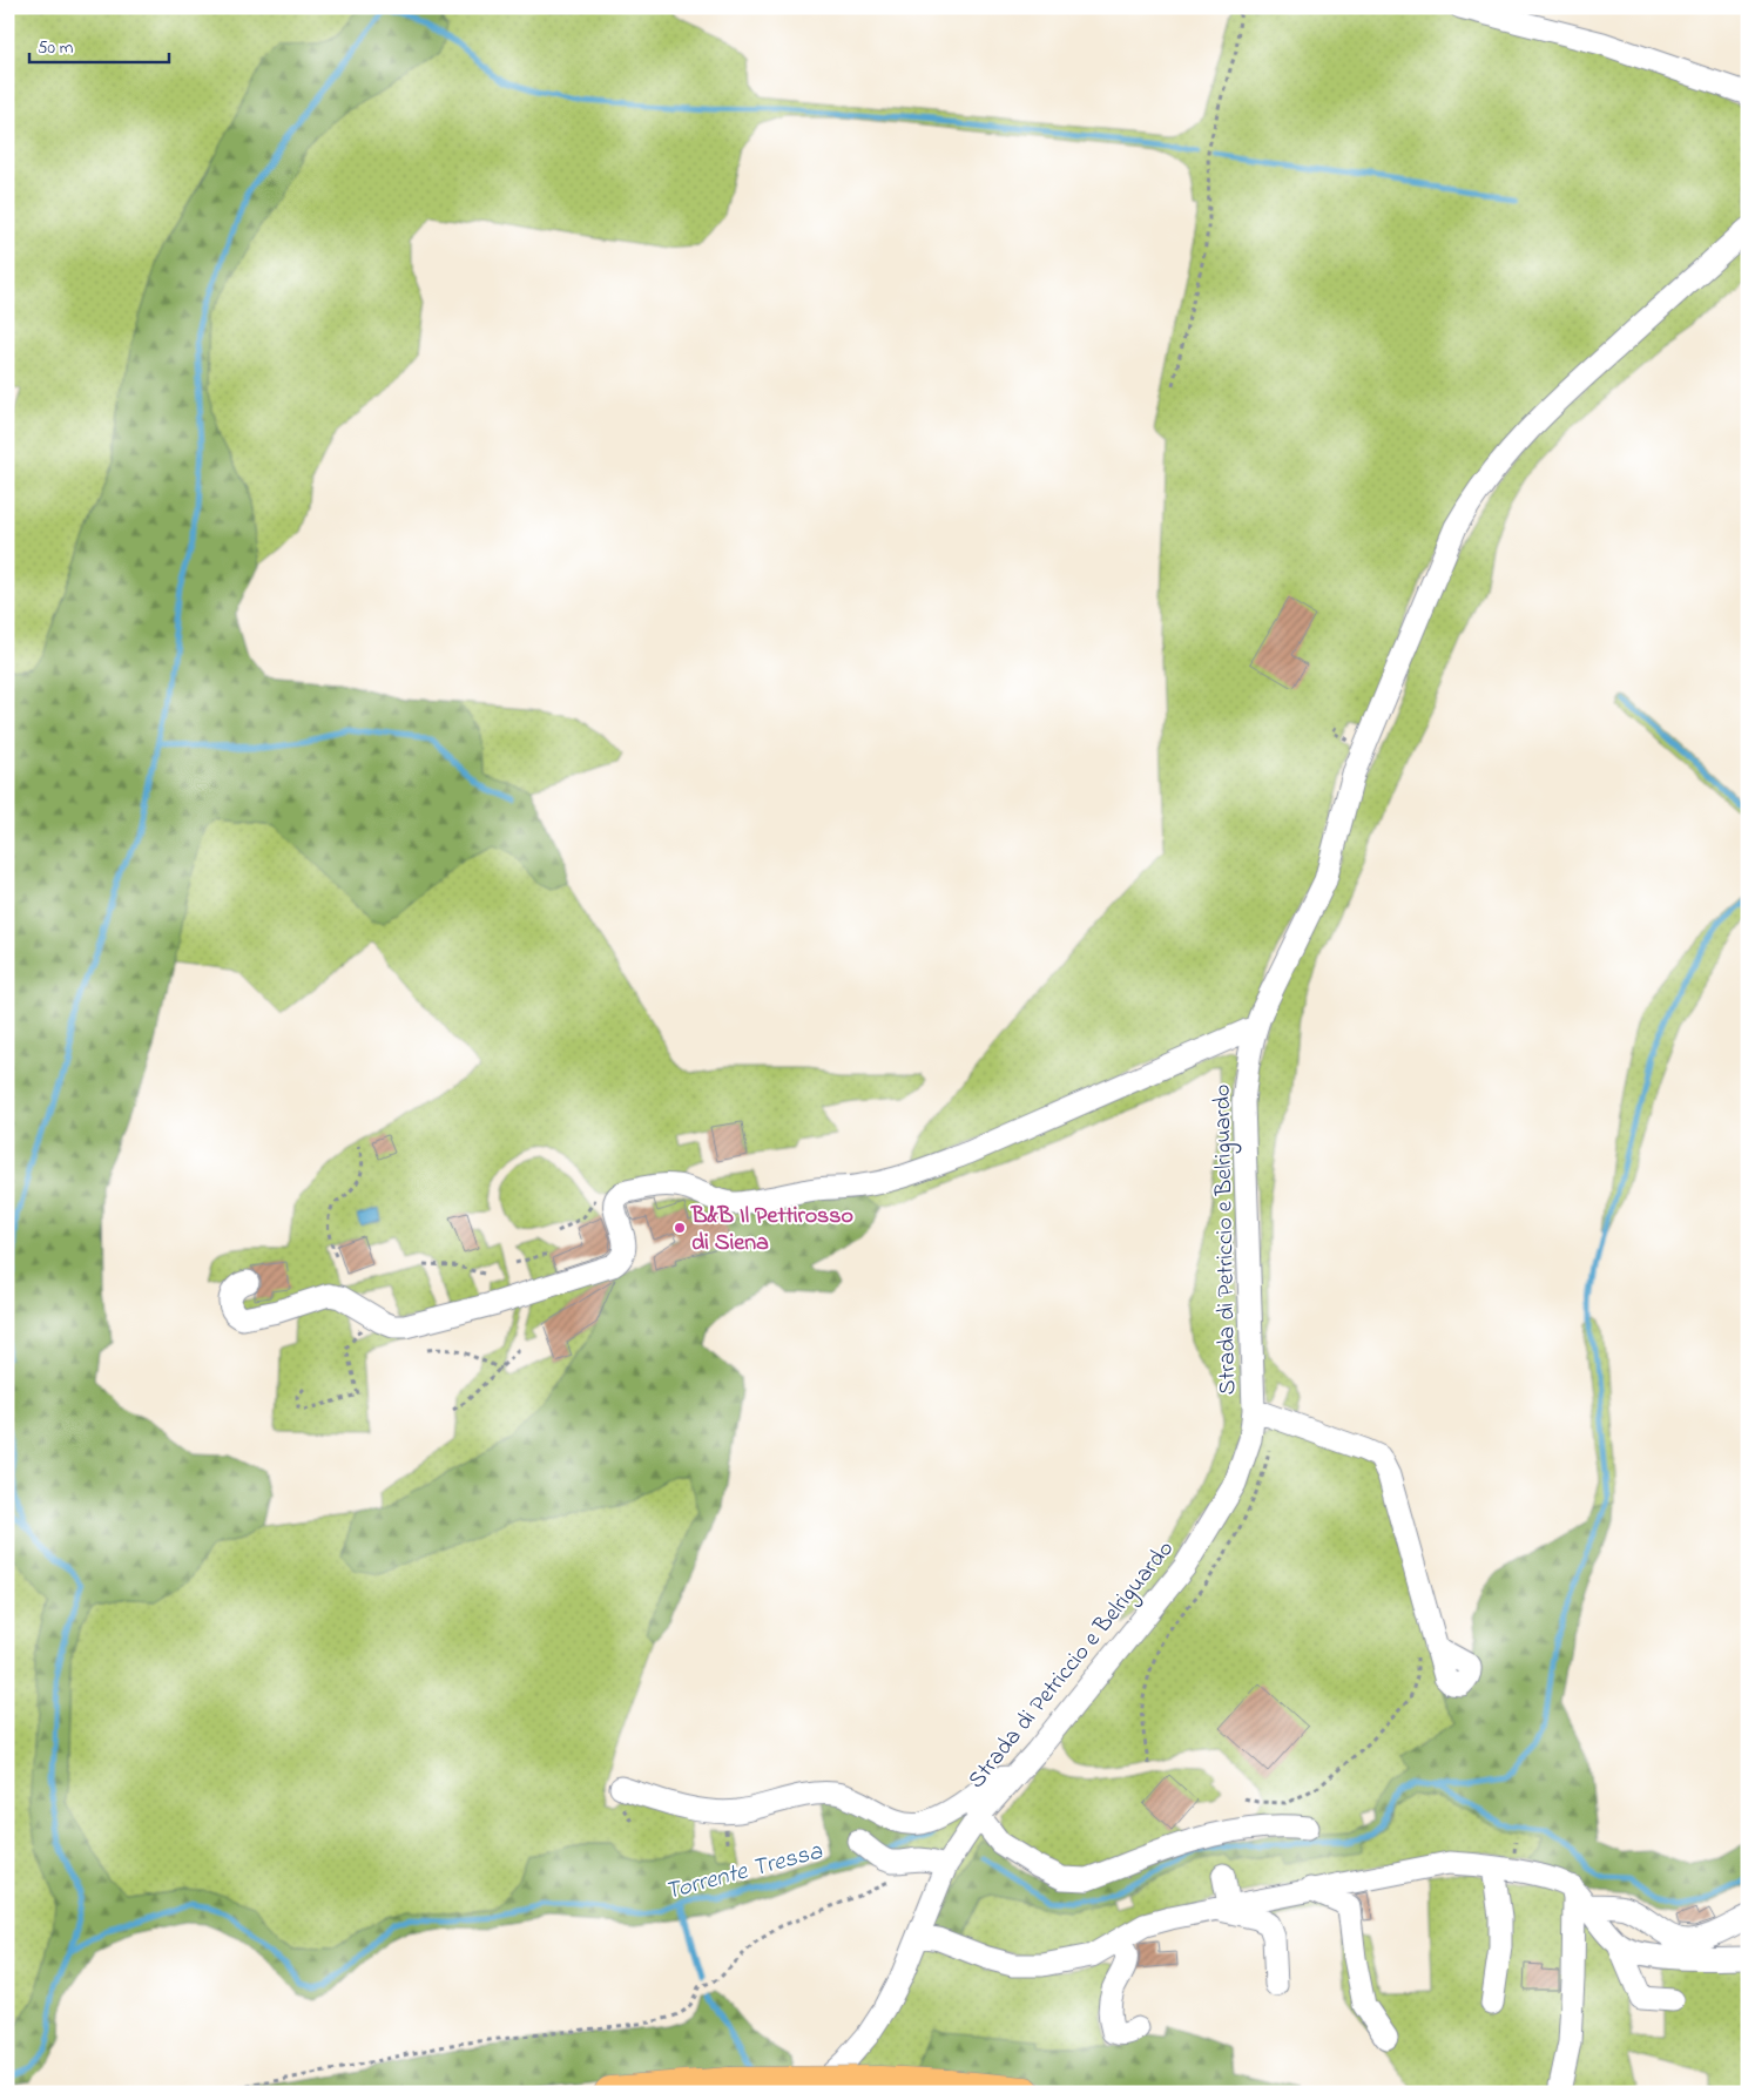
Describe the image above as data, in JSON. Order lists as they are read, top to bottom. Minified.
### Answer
{"streets":{"street":["Strada di Petriccio e Belriguardo"]},"water":["Torrente Tressa"],"places":["B&B Il Pettirosso di Siena"],"scale_bar":"50 m"}
